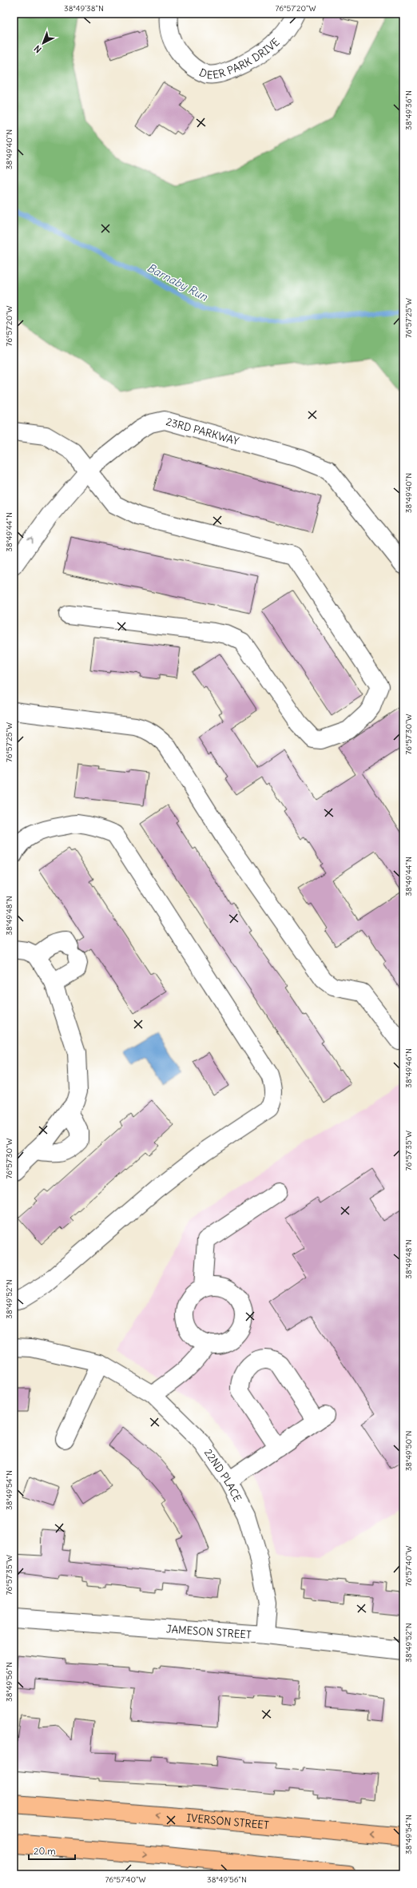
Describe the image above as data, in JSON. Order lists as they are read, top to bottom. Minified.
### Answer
{"streets":{"main road":["IVERSON STREET"],"street":["DEER PARK DRIVE","23RD PARKWAY","22ND PLACE","JAMESON STREET"]},"crossings":[["22ND PLACE","JAMESON STREET"]],"water":["Barnaby Run"],"scale_bar":"20 m","north":"bottom left","coordinates":["38°49'38\"N","76°57'20\"W","38°49'36\"N","38°49'40\"N","76°57'25\"W","38°49'44\"N","76°57'30\"W","38°49'48\"N","38°49'46\"N","76°57'35\"W","38°49'52\"N","38°49'50\"N","38°49'54\"N","76°57'40\"W","38°49'56\"N"]}
